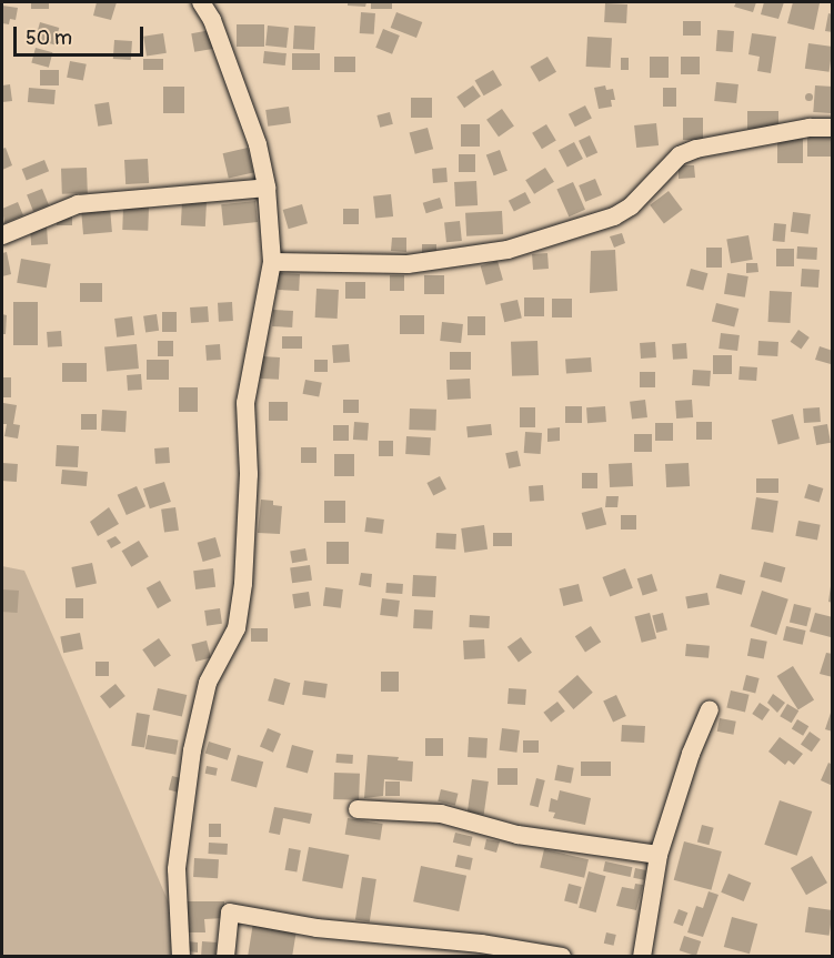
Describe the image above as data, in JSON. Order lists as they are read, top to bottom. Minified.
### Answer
{"scale_bar":"50 m"}
